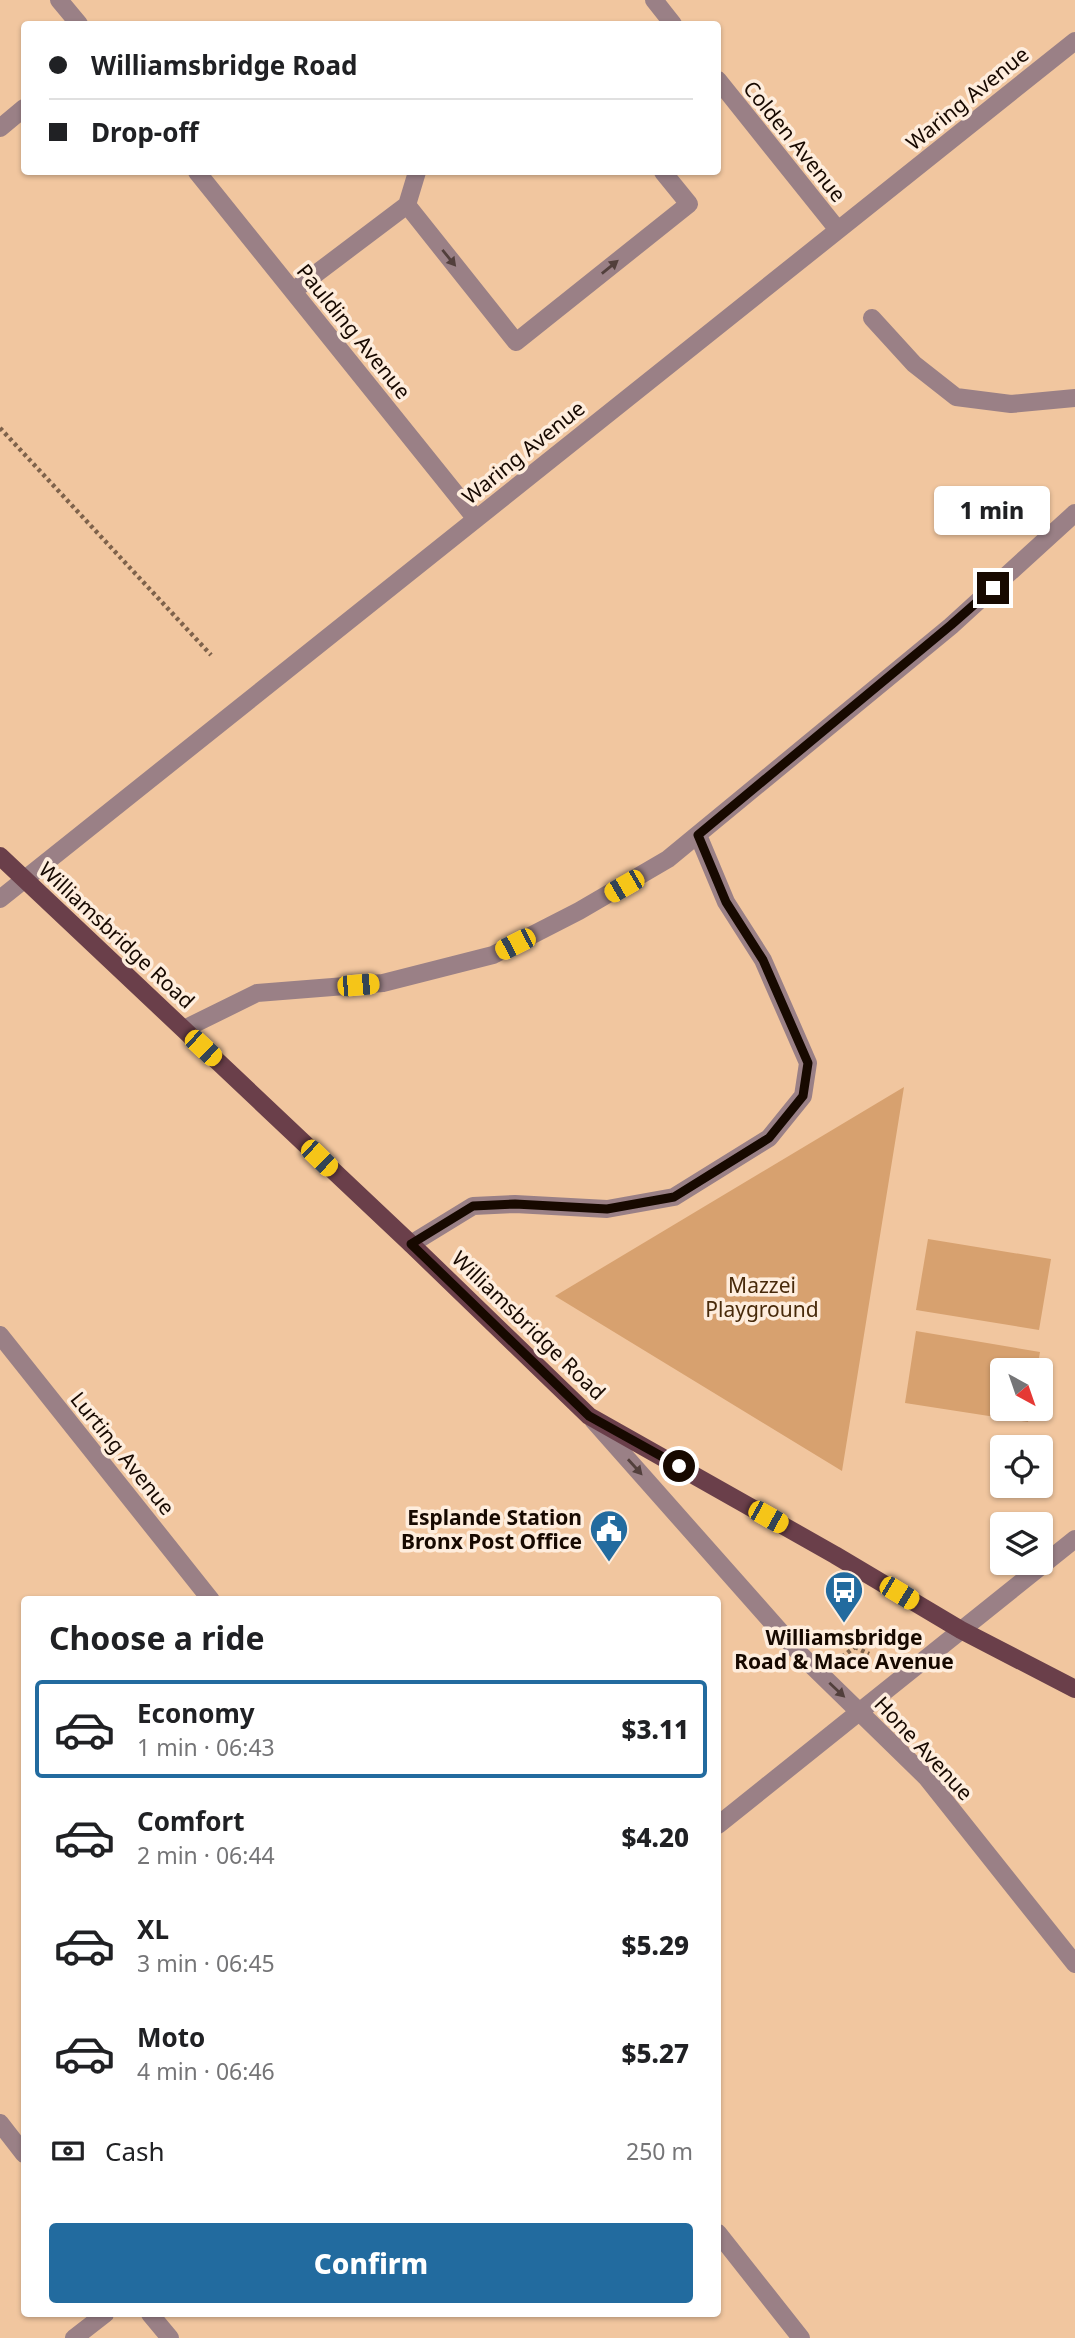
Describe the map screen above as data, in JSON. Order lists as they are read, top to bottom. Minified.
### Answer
{"streets":{"main road":["Williamsbridge Road"],"street":["Waring Avenue","Colden Avenue","Paulding Avenue","Lurting Avenue","Hone Avenue"]},"crossings":[["Waring Avenue","Colden Avenue"],["Waring Avenue","Paulding Avenue"],["Waring Avenue","Williamsbridge Road"],["Williamsbridge Road","Hone Avenue"]],"one_way":["Hone Avenue"],"parks":["Mazzei Playground"],"places":{"public building":["Esplande Station Bronx Post Office"],"bus stop":["Williamsbridge Road & Mace Avenue"]},"north":"bottom right","page":{"banner":["Williamsbridge Road","Drop-off"],"bubble":"1 min","heading":"Choose a ride","list":[{"name":"Economy","note":"1 min · 06:43","value":"$3.11"},{"name":"Comfort","note":"2 min · 06:44","value":"$4.20"},{"name":"XL","note":"3 min · 06:45","value":"$5.29"},{"name":"Moto","note":"4 min · 06:46","value":"$5.27"}],"pay":["Cash","250 m"],"buttons":"Confirm"}}
